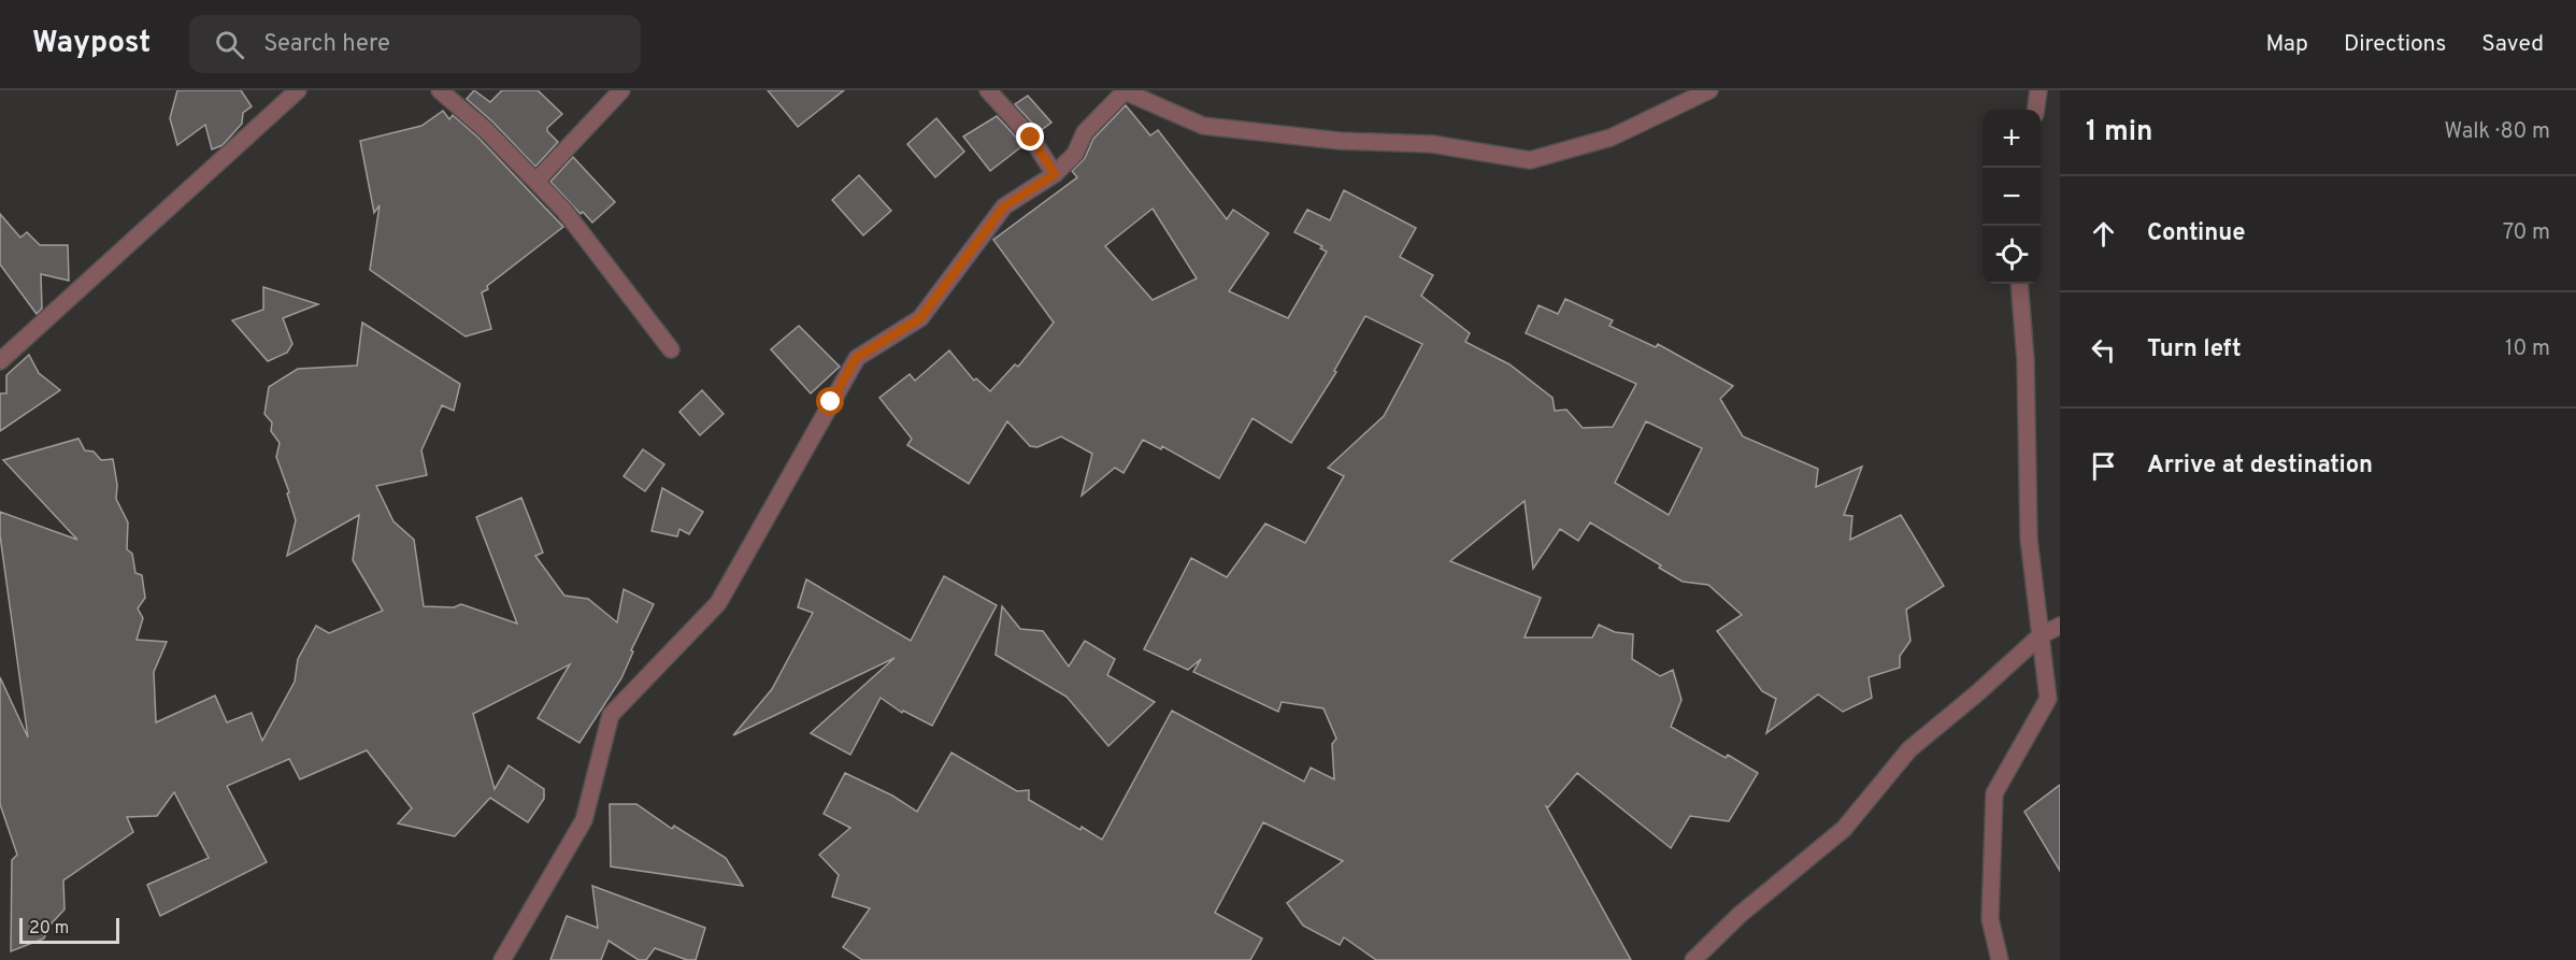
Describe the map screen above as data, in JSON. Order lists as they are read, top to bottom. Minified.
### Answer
{"scale_bar":"20 m","page":{"header":"Waypost","search":"Search here","nav":["Map","Directions","Saved"],"heading":["1 min","Walk · 80 m"],"map_buttons":["+","−"],"list":[["Continue","70 m"],["Turn left","10 m"],"Arrive at destination"],"scale":"20 m"}}
